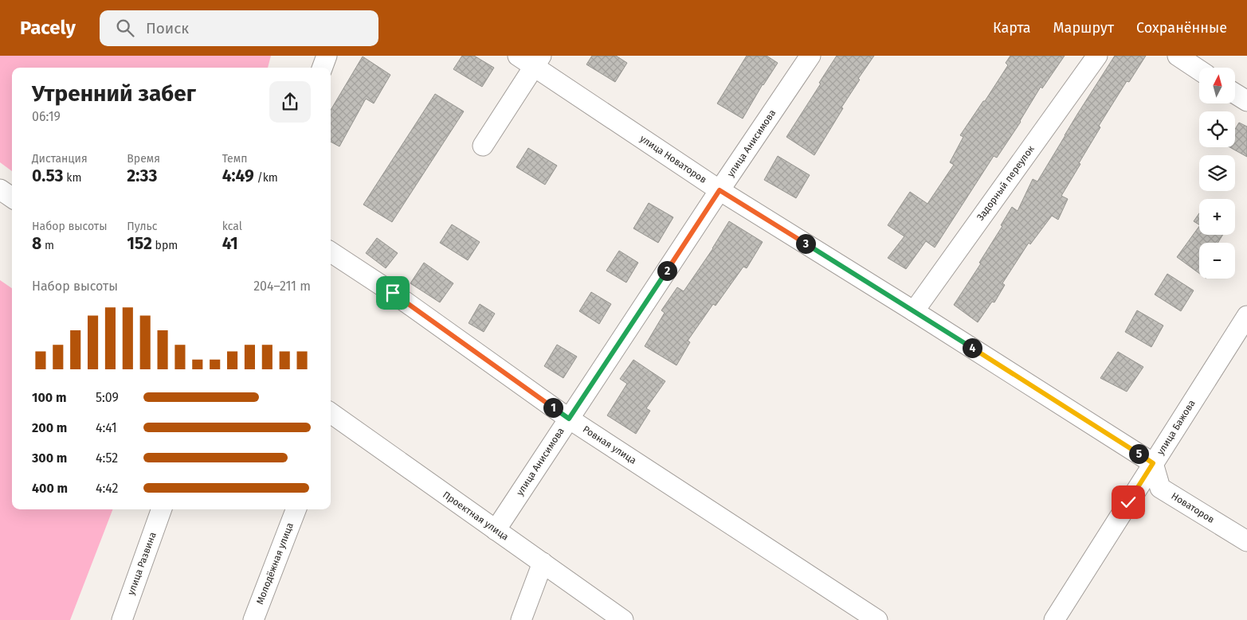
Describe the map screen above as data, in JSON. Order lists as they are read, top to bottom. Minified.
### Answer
{"streets":{"street":["улица Анисимова","улица Новаторов","Задорный переулок","улица Бажова","Ровная улица","Новаторов","Проектная улица","улица Развина","Молодёжная улица"]},"crossings":[["улица Анисимова","улица Новаторов"],["улица Анисимова","Ровная улица"],["улица Анисимова","Проектная улица"],["улица Новаторов","Задорный переулок"],["улица Новаторов","улица Бажова"],["улица Новаторов","Новаторов"],["улица Бажова","Новаторов"]],"north":"top","page":{"header":"Pacely","search":"Поиск","nav":["Карта","Маршрут","Сохранённые"],"map_buttons":["+","−"],"heading":["Утренний забег","06:19"],"stats":[["Дистанция","0.53 km"],["Время","2:33"],["Темп","4:49 /km"],["Набор высоты","8 m"],["Пульс","152 bpm"],["kcal","41"]],"pins":["3","2","4","1","5"],"chart":["Набор высоты","204–211 m"],"list":[{"name":"100 m","note":"5:09"},{"name":"200 m","note":"4:41"},{"name":"300 m","note":"4:52"},{"name":"400 m","note":"4:42"}]}}
